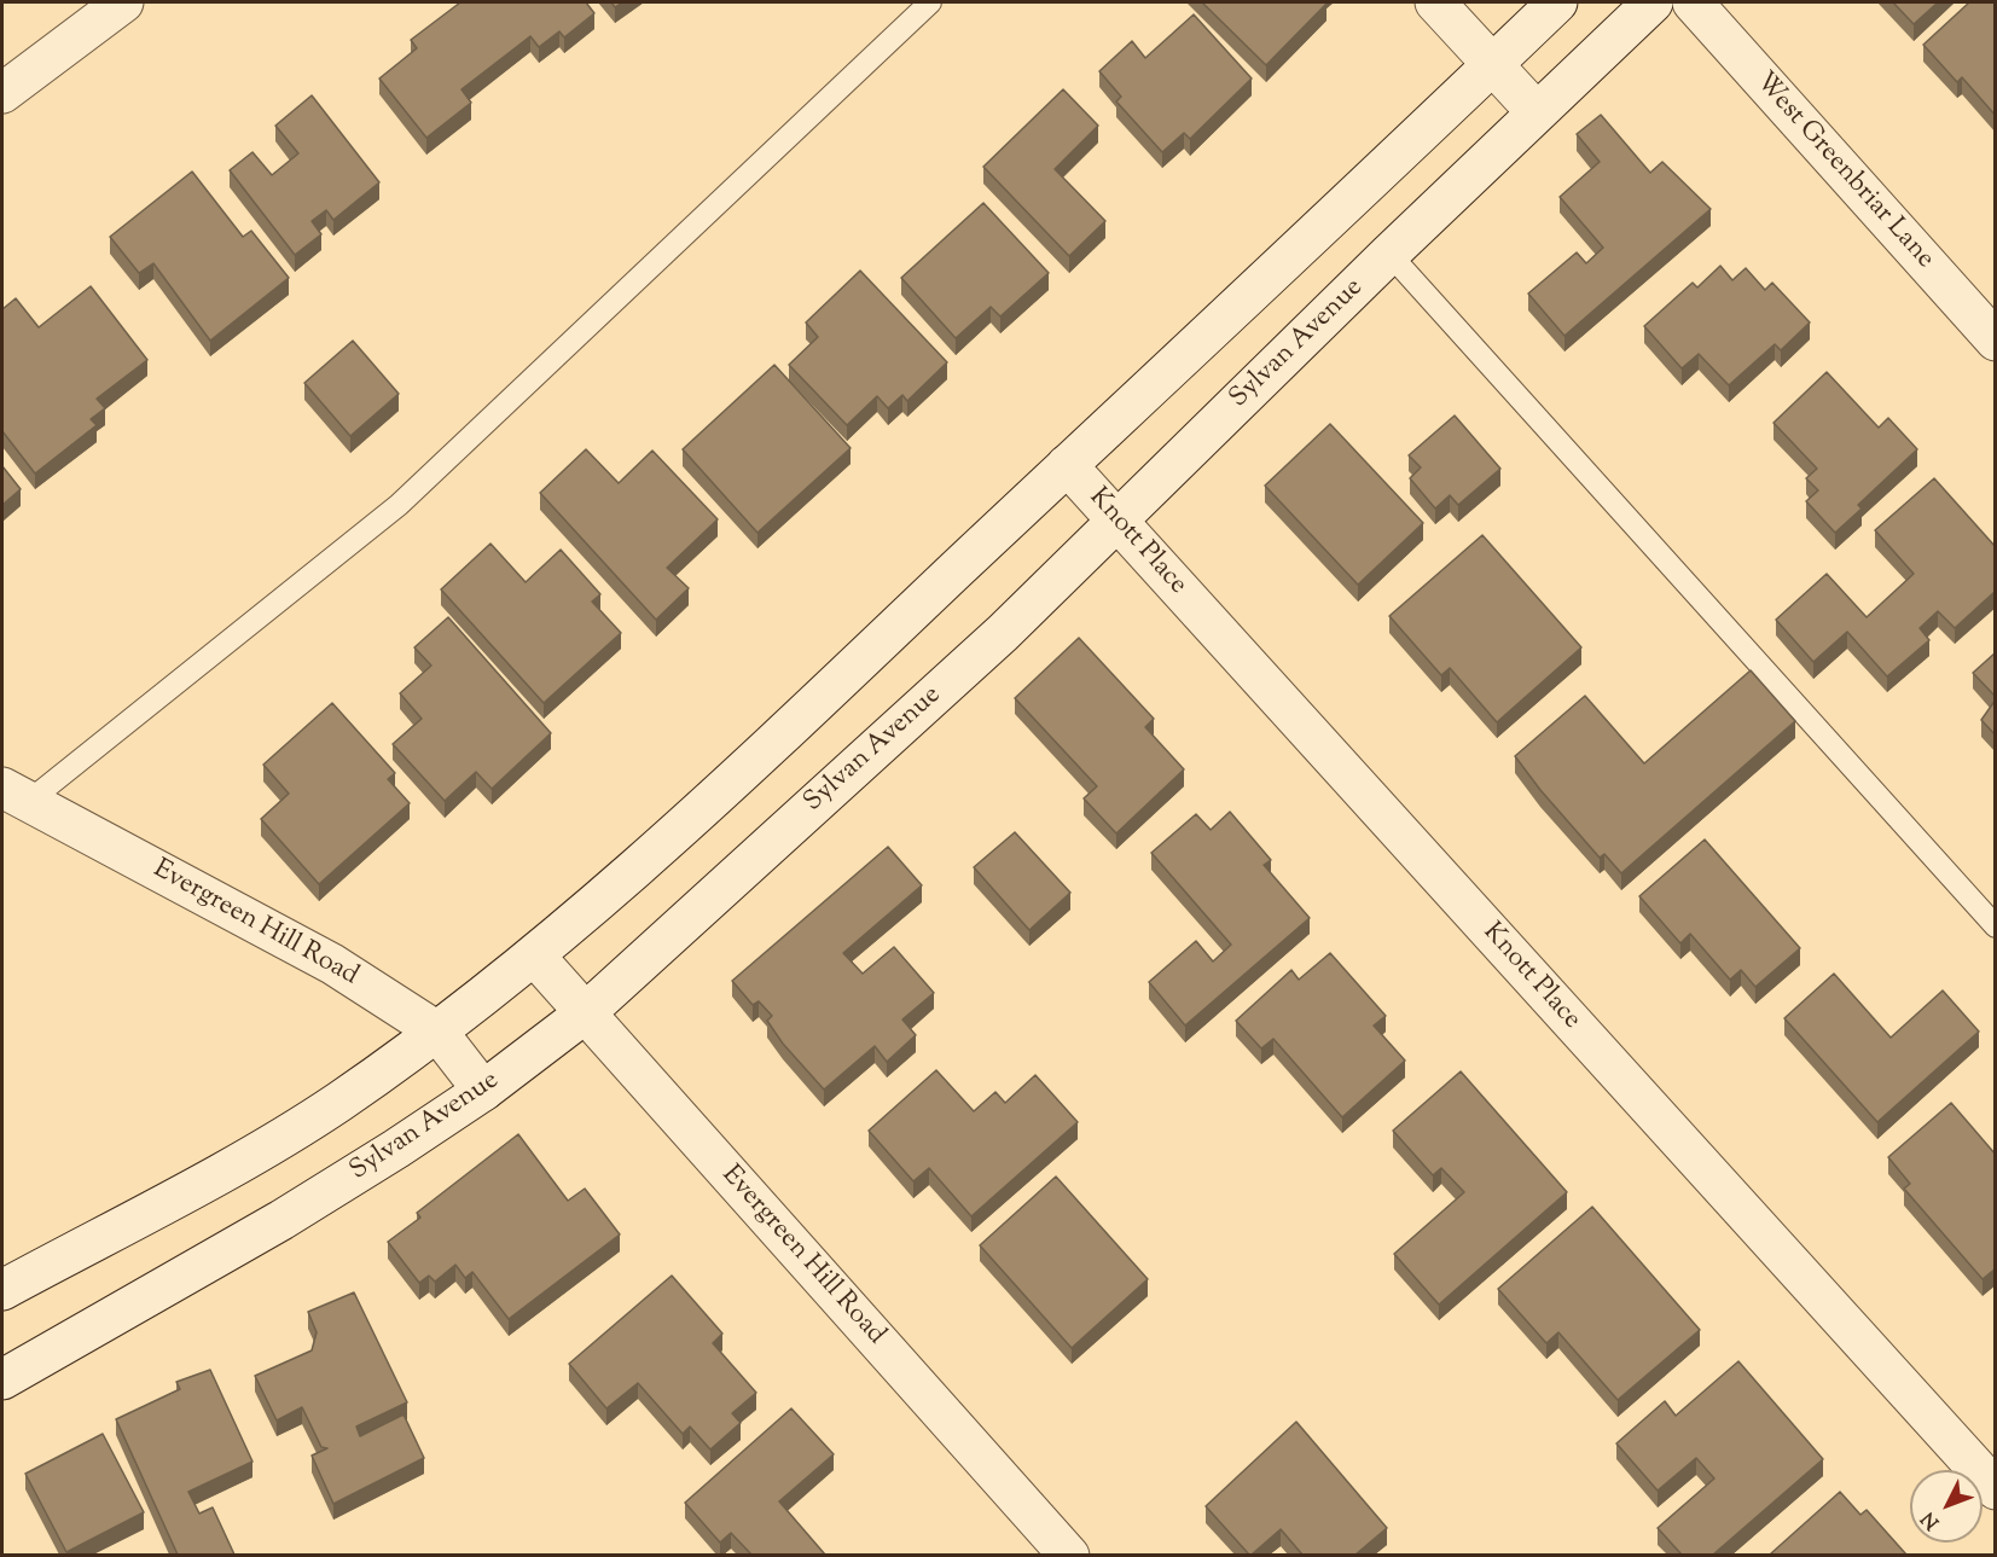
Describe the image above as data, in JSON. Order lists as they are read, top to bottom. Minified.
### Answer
{"streets":{"main road":["West Greenbriar Lane","Sylvan Avenue","Knott Place","Evergreen Hill Road"]},"crossings":[["Sylvan Avenue","Knott Place"],["Sylvan Avenue","Evergreen Hill Road"]],"north":"bottom left"}
